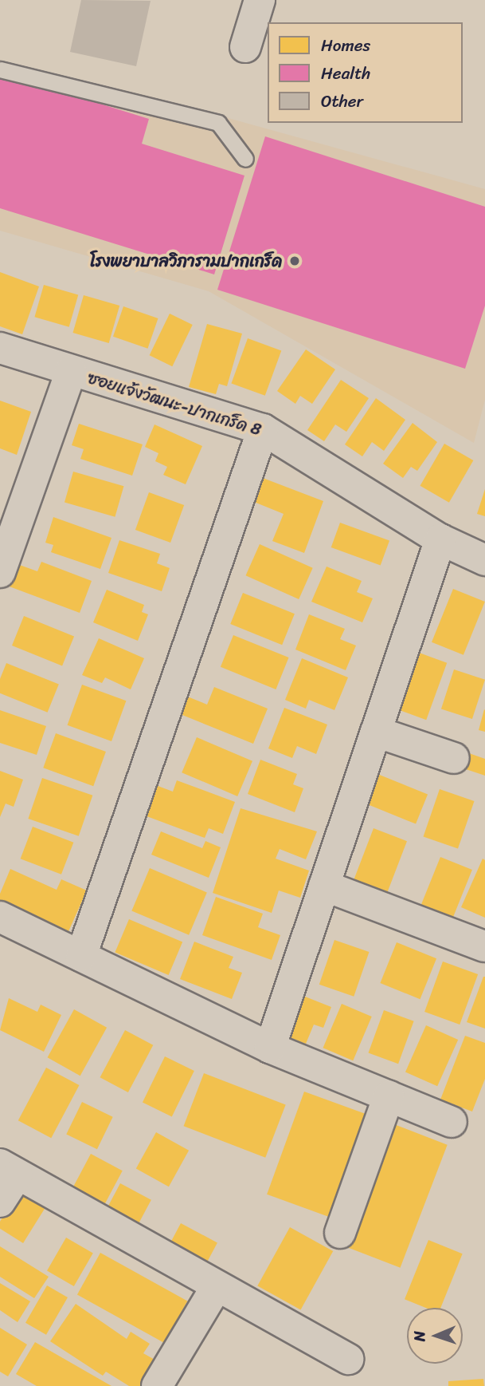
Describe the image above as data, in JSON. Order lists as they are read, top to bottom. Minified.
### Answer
{"streets":{"street":["ซอยแจ้งวัฒนะ-ปากเกร็ด 8"]},"places":["โรงพยาบาลวิภารามปากเกร็ด"],"legend":["Homes","Health","Other"],"north":"left"}
